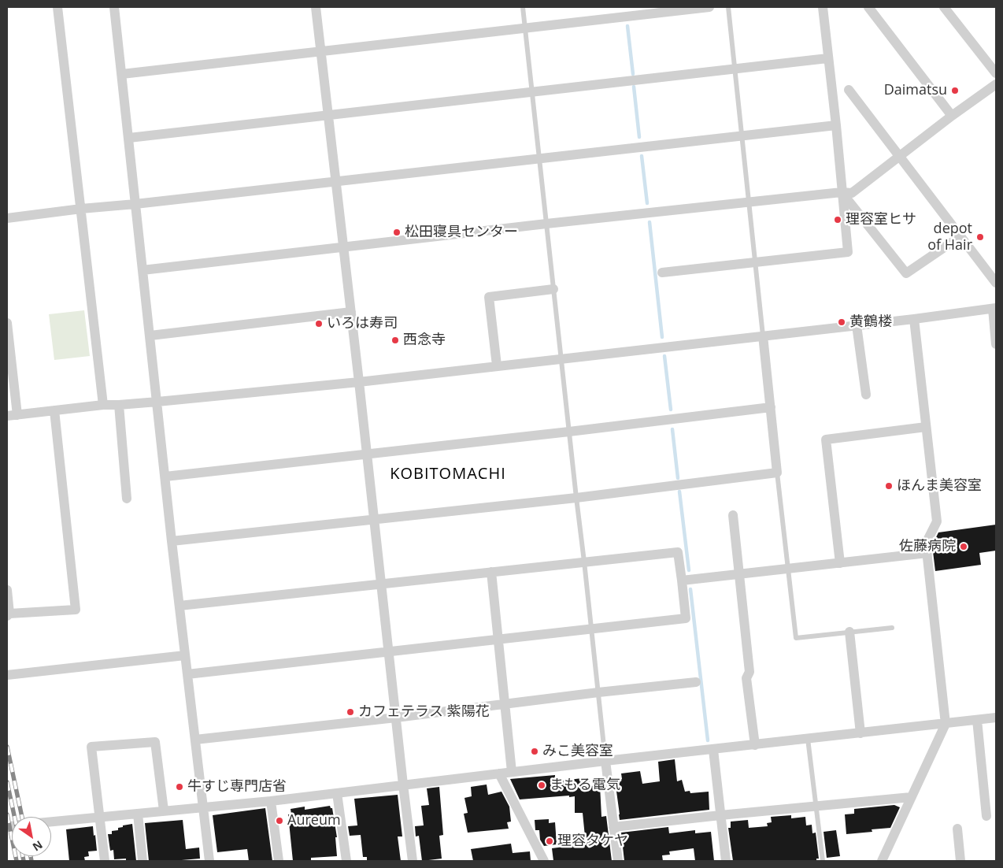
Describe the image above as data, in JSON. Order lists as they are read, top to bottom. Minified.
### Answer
{"districts":["KOBITOMACHI"],"places":["Daimatsu","理容室ヒサ","松田寝具センター","depot of Hair","黄鶴楼","いろは寿司","西念寺","ほんま美容室","佐藤病院","カフェテラス 紫陽花","みこ美容室","まもる電気","牛すじ専門店省","Aureum","理容タケヤ"],"north":"bottom right"}
